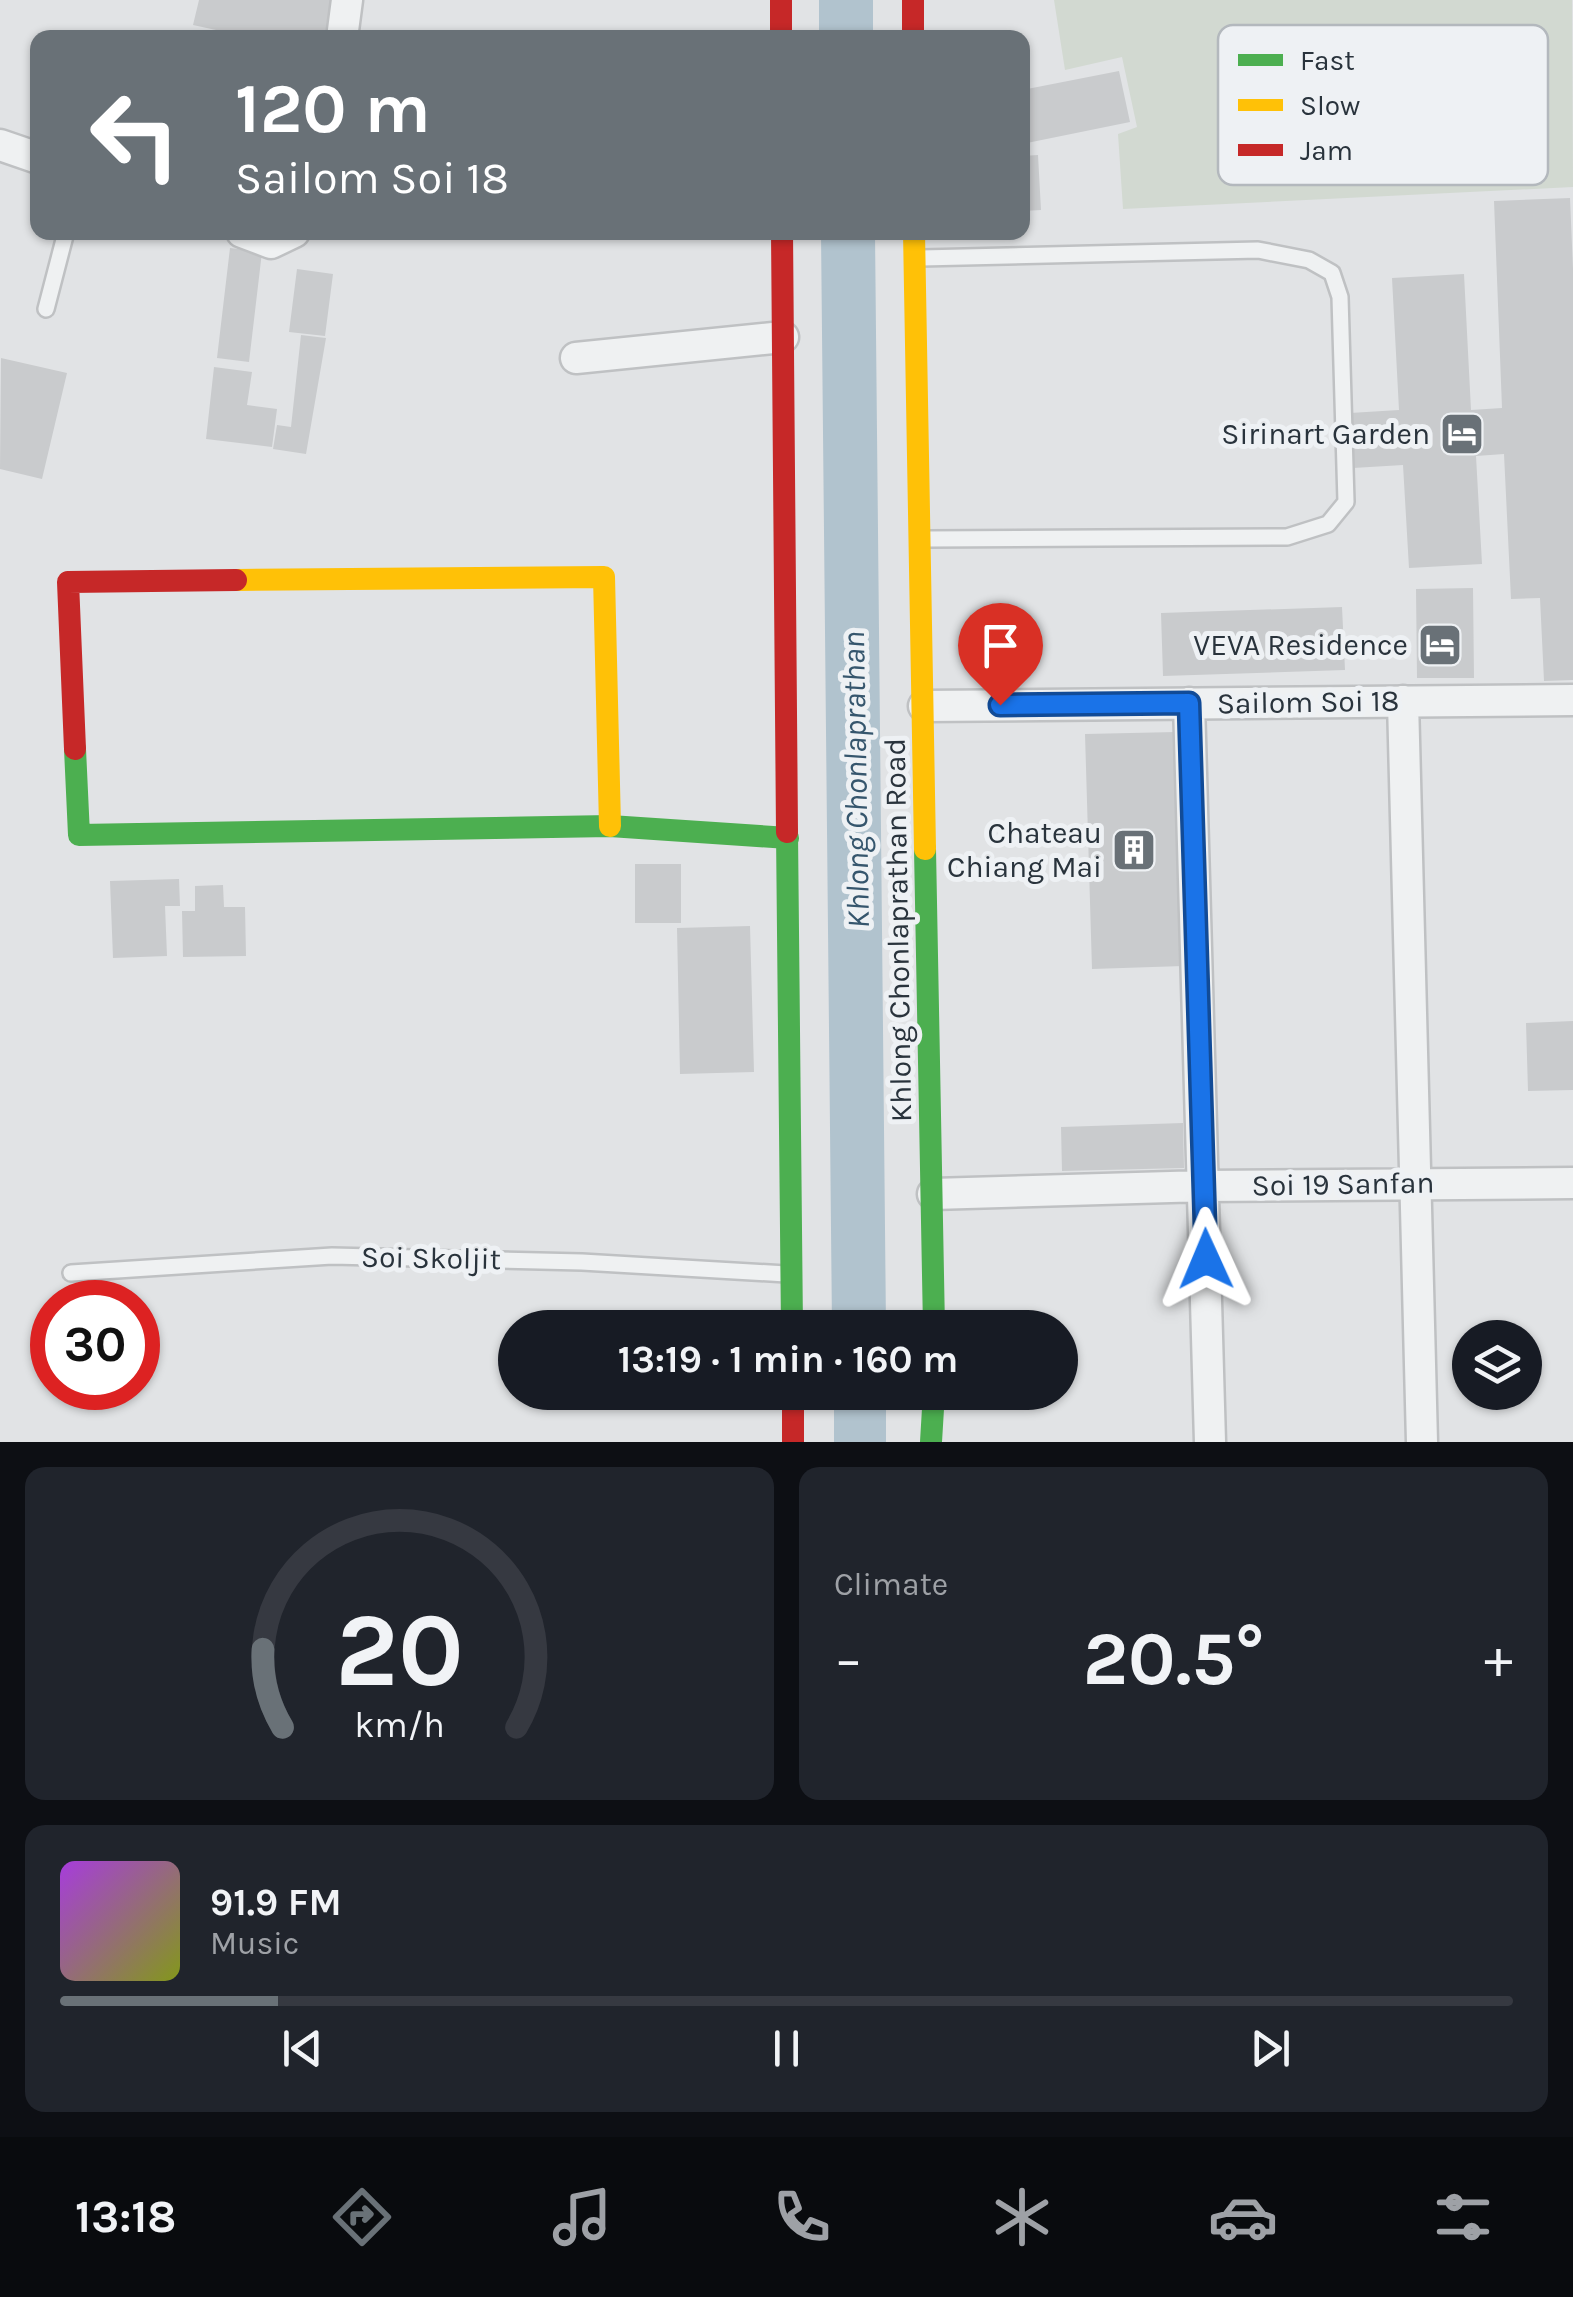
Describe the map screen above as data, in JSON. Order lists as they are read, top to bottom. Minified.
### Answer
{"streets":{"main road":["Khlong Chonlaprathan Road"],"street":["Sailom Soi 18","Soi 19 Sanfan"],"lane":["Soi Skoljit"]},"crossings":[["Sailom Soi 18","Khlong Chonlaprathan Road"],["Khlong Chonlaprathan Road","Soi 19 Sanfan"]],"water":["Khlong Chonlaprathan"],"places":{"hotel":["Sirinart Garden","VEVA Residence"],"building":["Chateau Chiang Mai"]},"legend":["Fast","Slow","Jam"],"page":{"turn":["120 m","Sailom Soi 18"],"limit":"30","trip":"13:19 · 1 min · 160 m","tile":"Climate","heat":["−","20.5°","+"],"song":["91.9 FM","Music"],"tabs":"13:18","gauge":["20","km/h"]}}
